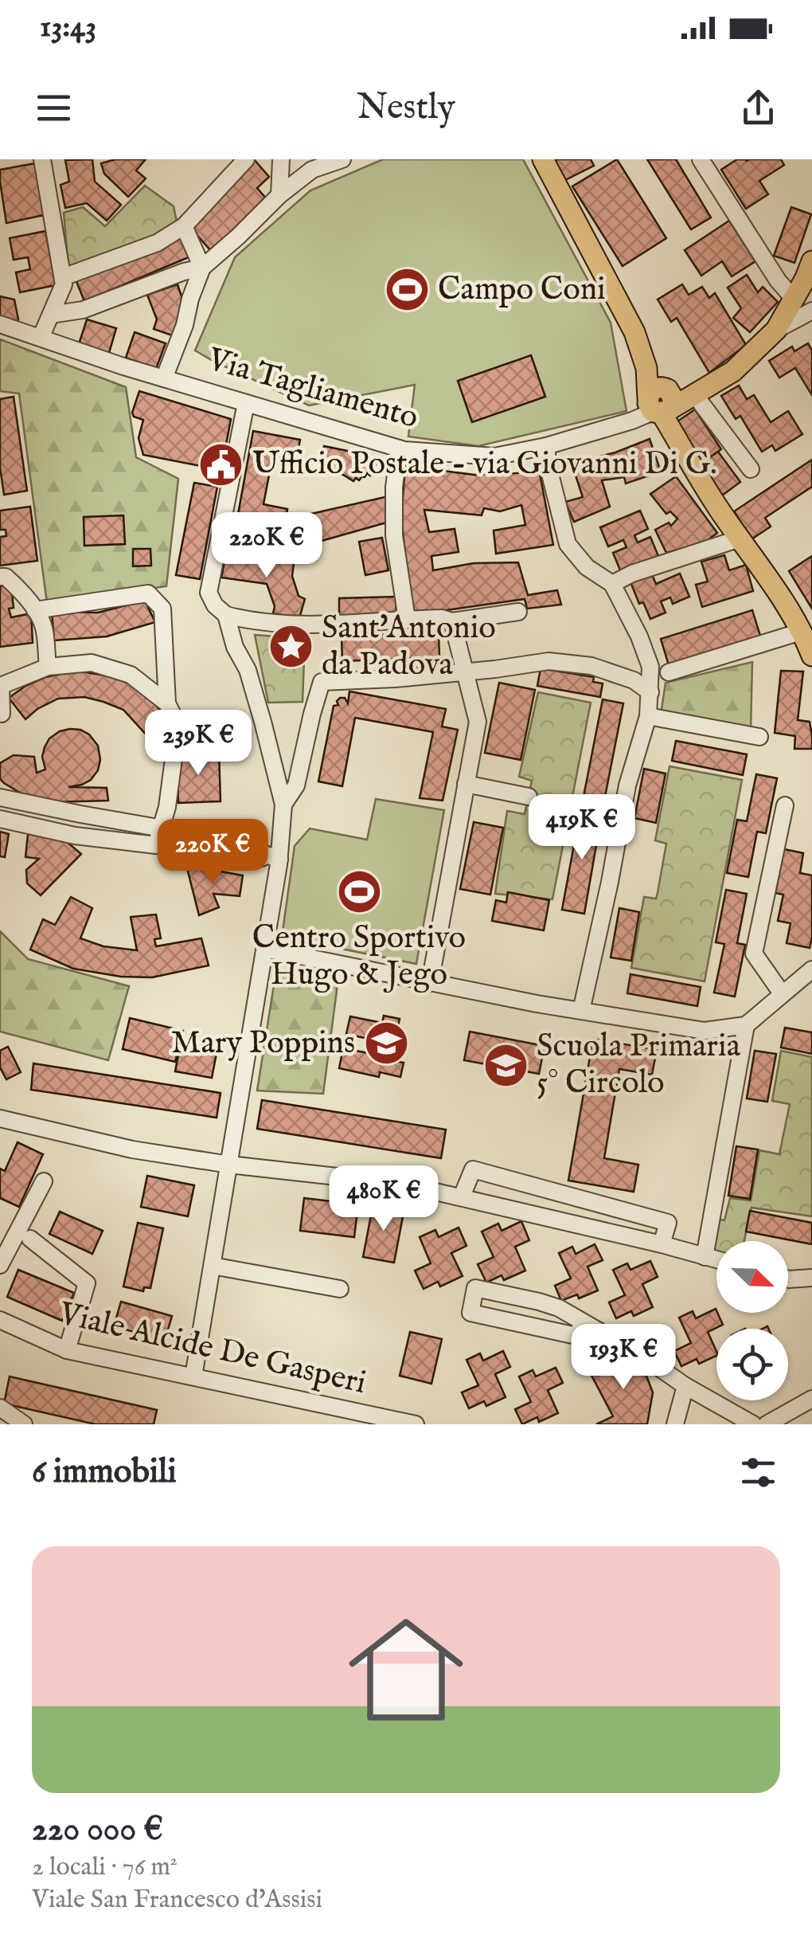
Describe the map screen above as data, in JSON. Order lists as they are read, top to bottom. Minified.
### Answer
{"streets":{"street":["Via Tagliamento","Viale Alcide De Gasperi"]},"places":{"sports":["Campo Coni","Centro Sportivo Hugo & Jego"],"public building":["Ufficio Postale - via Giovanni Di G."],"place":["Sant'Antonio da Padova"],"school or university":["Mary Poppins","Scuola Primaria 5° Circolo"]},"north":"bottom right","page":{"status":"13:43","header":"Nestly","price":["220K €","239K €","419K €","220K €","480K €","193K €"],"heading":"6 immobili","list":[{"name":"220 000 €","note":"2 locali · 76 m² · Viale San Francesco d'Assisi"}]}}
